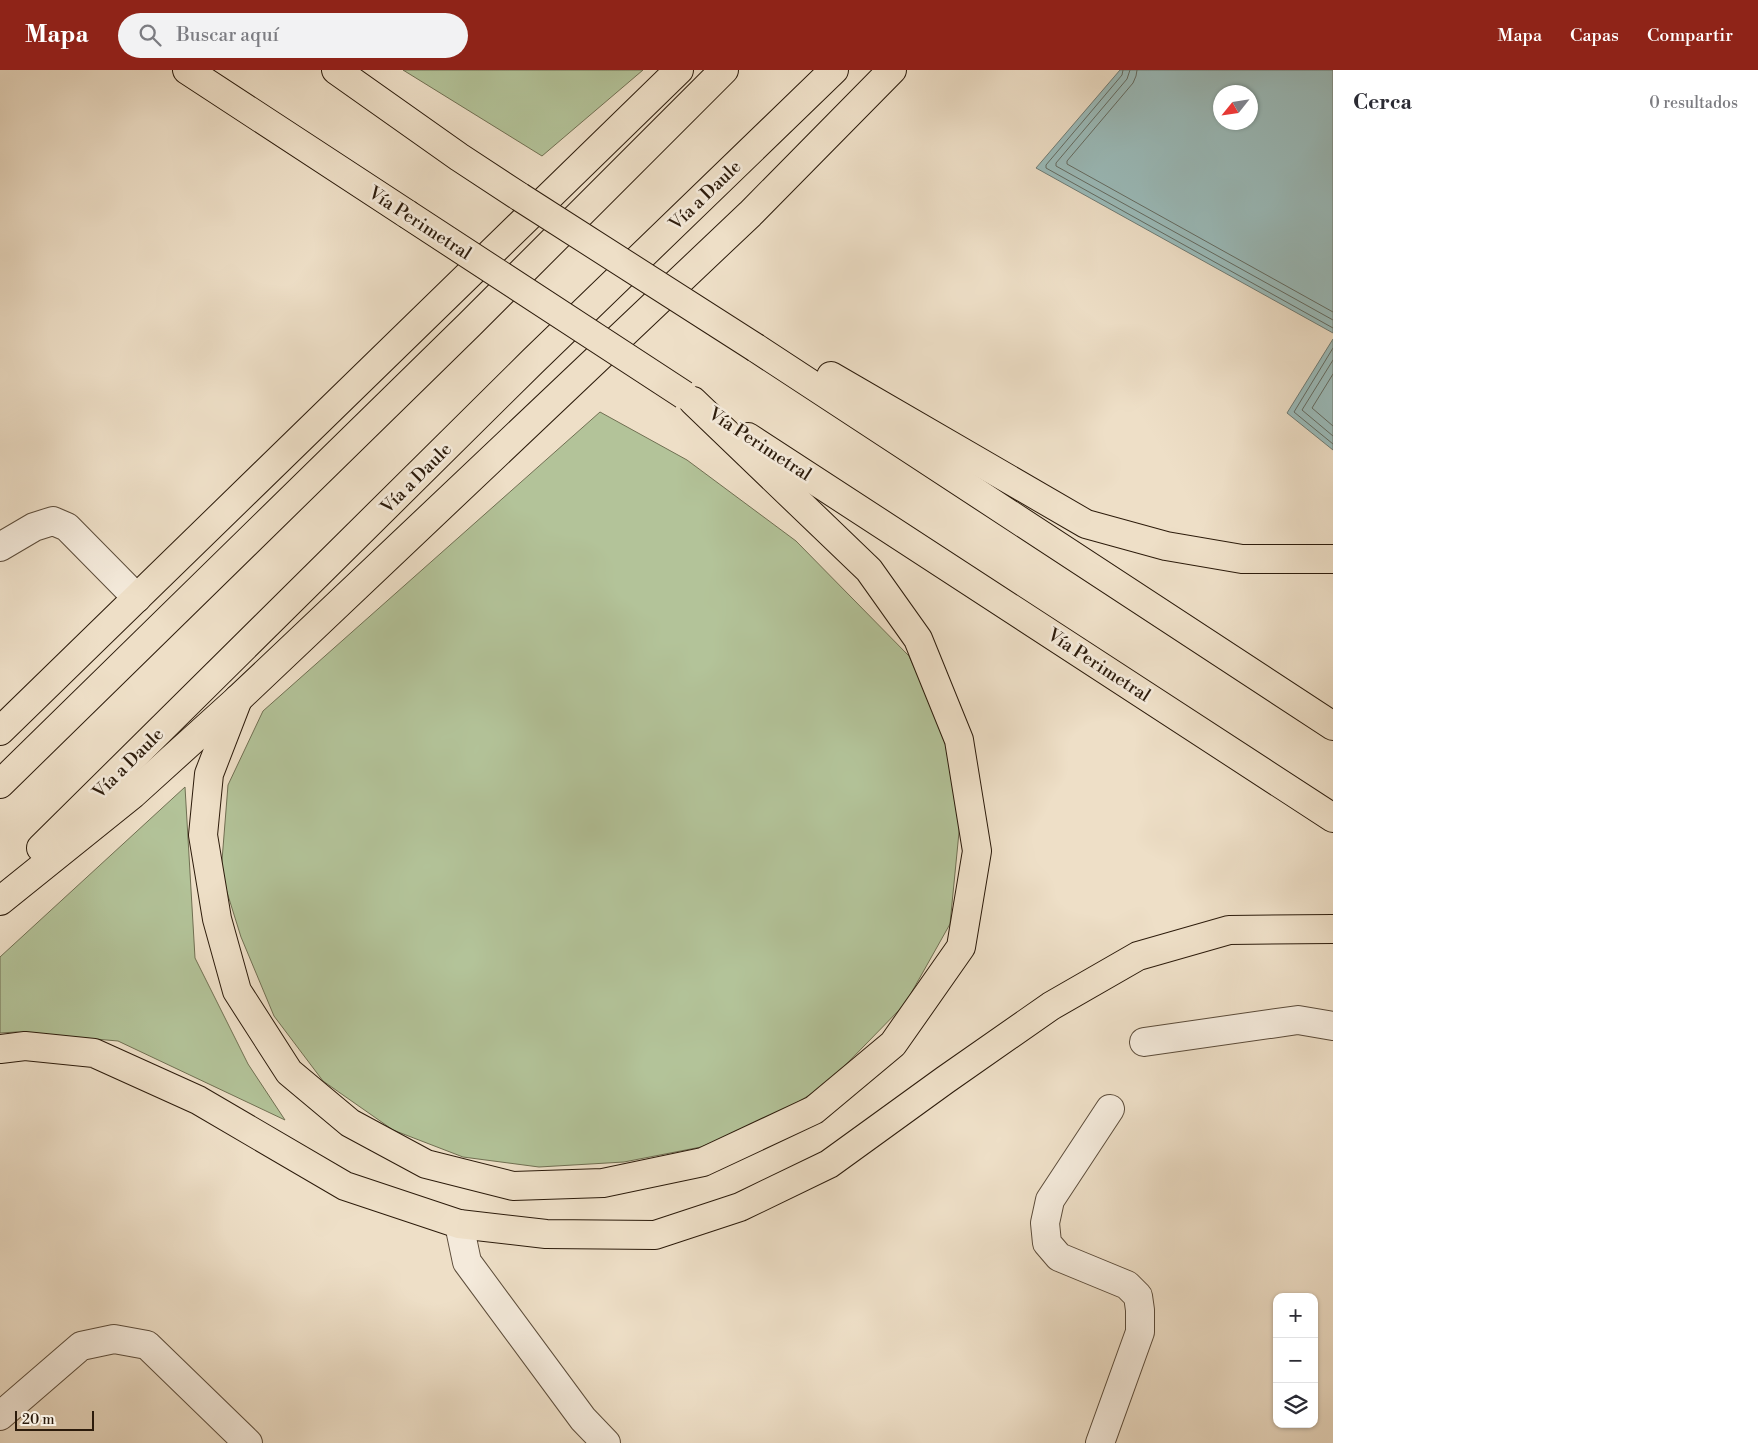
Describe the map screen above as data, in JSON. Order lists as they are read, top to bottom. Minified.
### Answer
{"streets":{"highway":["Vía a Daule","Vía Perimetral"]},"scale_bar":"20 m","north":"bottom left","page":{"header":"Mapa","search":"Buscar aquí","nav":["Mapa","Capas","Compartir"],"heading":["Cerca","0 resultados"],"map_buttons":["+","−"],"scale":"20 m"}}
